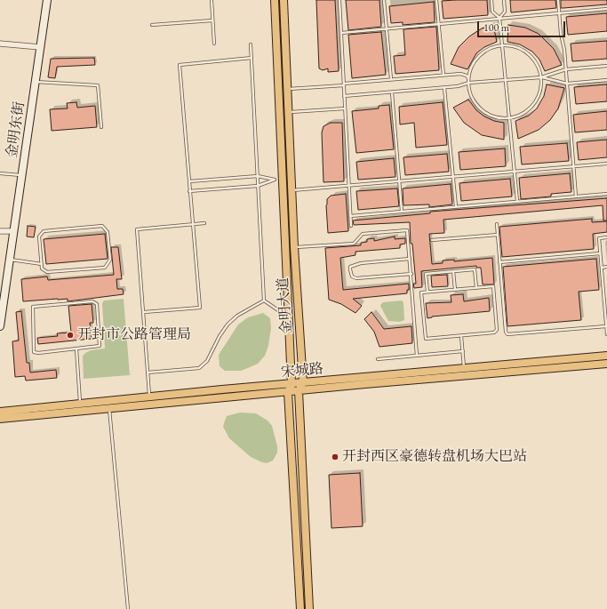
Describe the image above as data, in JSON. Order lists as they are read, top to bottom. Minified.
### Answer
{"streets":{"main road":["金明大道","宋城路"],"street":["金明东街"]},"crossings":[["金明大道","宋城路"]],"places":["开封市公路管理局","开封西区豪德转盘机场大巴站"],"scale_bar":"100 m"}
